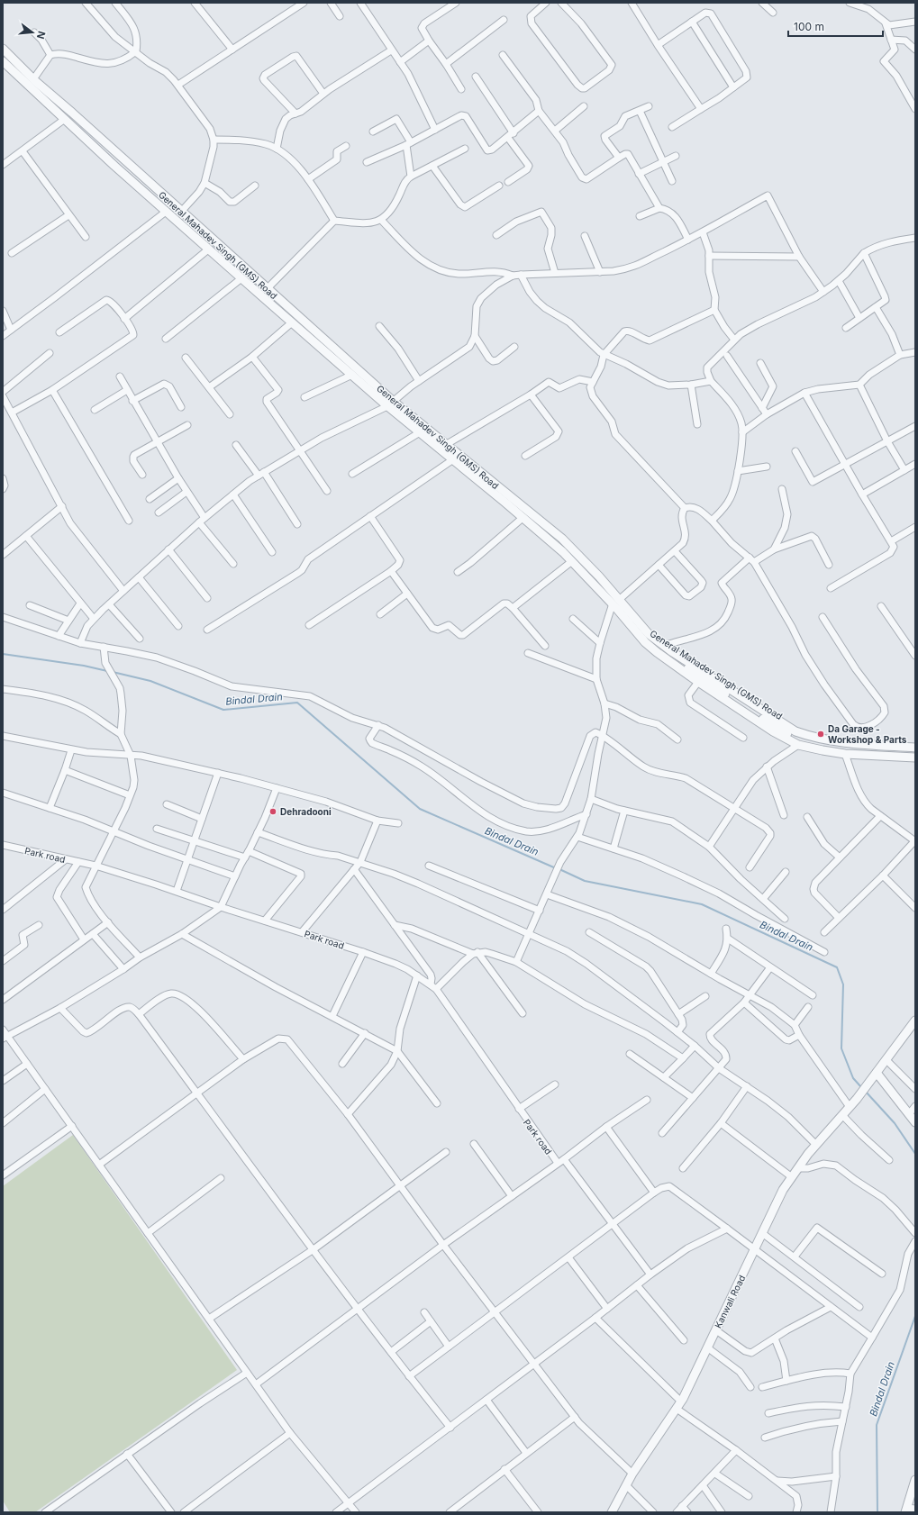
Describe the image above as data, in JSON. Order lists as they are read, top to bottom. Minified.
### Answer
{"streets":{"street":["General Mahadev Singh (GMS) Road","Park road","Kanwali Road"]},"water":["Bindal Drain"],"places":["Da Garage - Workshop & Parts","Dehradooni"],"scale_bar":"100 m","north":"right"}
